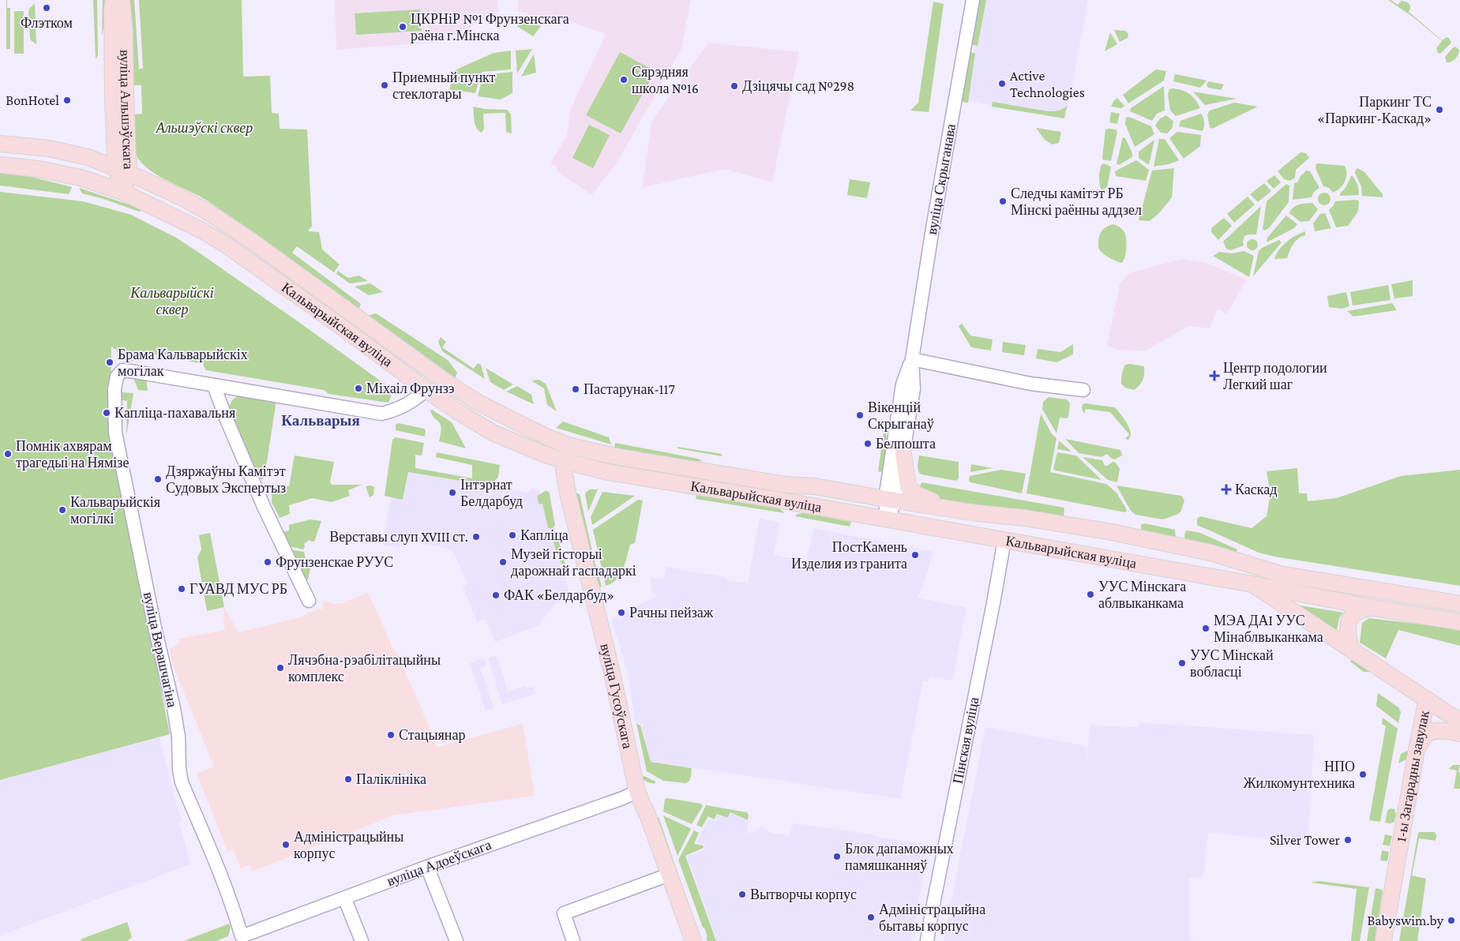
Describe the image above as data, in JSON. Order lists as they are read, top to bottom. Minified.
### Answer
{"streets":{"main road":["вуліца Альшэўскага","Кальварыйская вуліца","вуліца Гусоўскага","1-ы Загарадны завулак"],"street":["вуліца Скрыганава","вуліца Верашчагіна","Пінская вуліца","вуліца Адоеўскага"]},"crossings":[["вуліца Альшэўскага","Кальварыйская вуліца"],["вуліца Скрыганава","Кальварыйская вуліца"],["Кальварыйская вуліца","вуліца Гусоўскага"],["Кальварыйская вуліца","Пінская вуліца"],["Кальварыйская вуліца","1-ы Загарадны завулак"],["вуліца Верашчагіна","вуліца Адоеўскага"],["вуліца Гусоўскага","вуліца Адоеўскага"]],"districts":["Кальварыя"],"parks":["Альшэўскі сквер","Кальварыйскі сквер"],"places":{"other":["Флэтком","ЦКРНіР №1 Фрунзенскага раёна г.Мінска","Сярэдняя школа №16","Active Technologies","Приемный пункт стеклотары","Дзіцячы сад №298","BonHotel","Паркинг ТС «Паркинг-Каскад»","Следчы камітэт РБ Мінскі раённы аддзел","Брама Кальварыйскіх могілак","Міхаіл Фрунзэ","Пастарунак-117","Капліца-пахавальня","Вікенцій Скрыганаў","Белпошта","Помнік ахвярам трагедыі на Нямізе","Дзяржаўны Камітэт Судовых Экспертыз","Інтэрнат Белдарбуд","Кальварыйскія могілкі","Капліца","Верставы слуп XVIII ст.","ПостКамень Изделия из гранита","Фрунзенскае РУУС","Музей гісторыі дарожнай гаспадаркі","ГУАВД МУС РБ","УУС Мінскага аблвыканкама","ФАК «Белдарбуд»","Рачны пейзаж","МЭА ДАI УУС Мінаблвыканкама","УУС Мінскай вобласці","Лячэбна-рэабілітацыйны комплекс","Стацыянар","НПО Жилкомунтехника","Паліклініка","Silver Tower","Адміністрацыйны корпус","Блок дапаможных памяшканняў","Вытворчы корпус","Адміністрацыйна бытавы корпус","Babyswim.by"],"health":["Центр подологии Легкий шаг","Каскад"]}}
